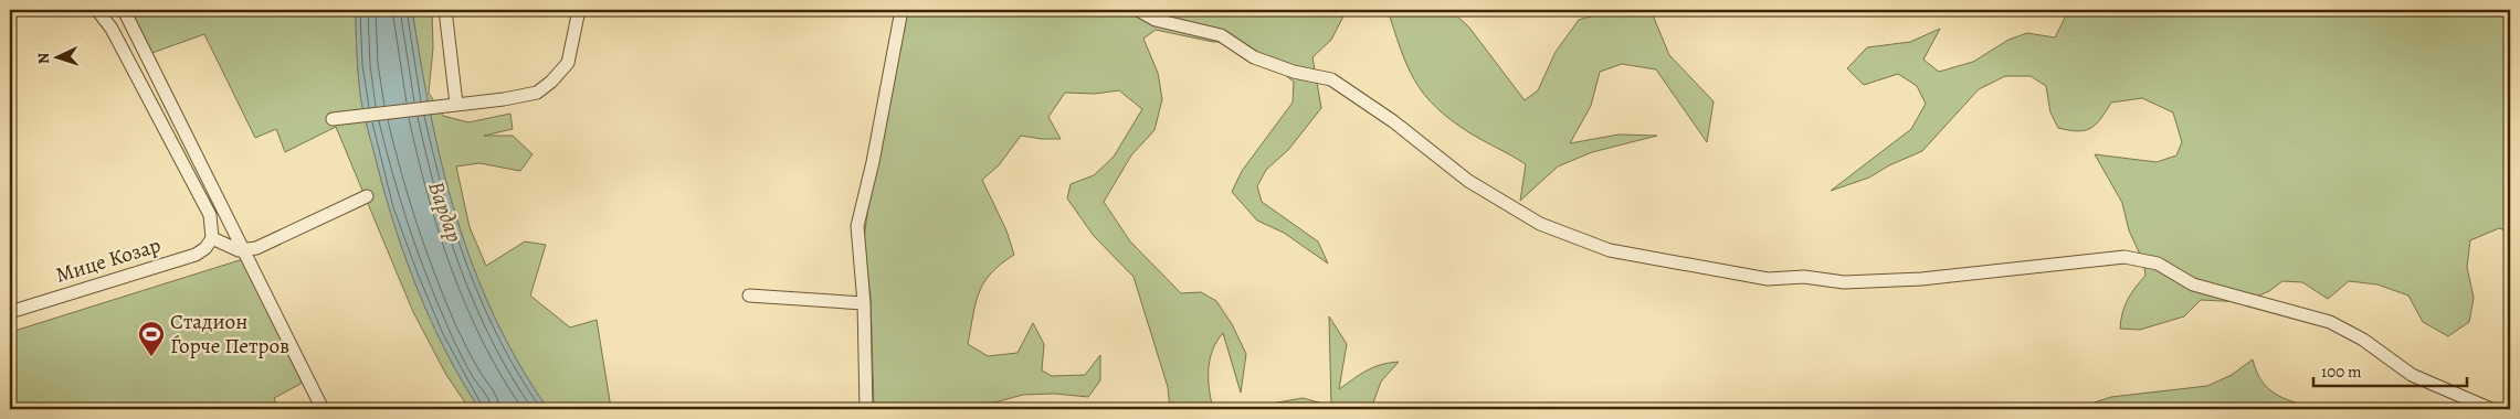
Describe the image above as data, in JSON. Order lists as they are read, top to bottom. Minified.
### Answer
{"streets":{"street":["Мице Козар"]},"water":["Вардар"],"places":{"sports":["Стадион Ѓорче Петров"]},"scale_bar":"100 m","north":"left"}
